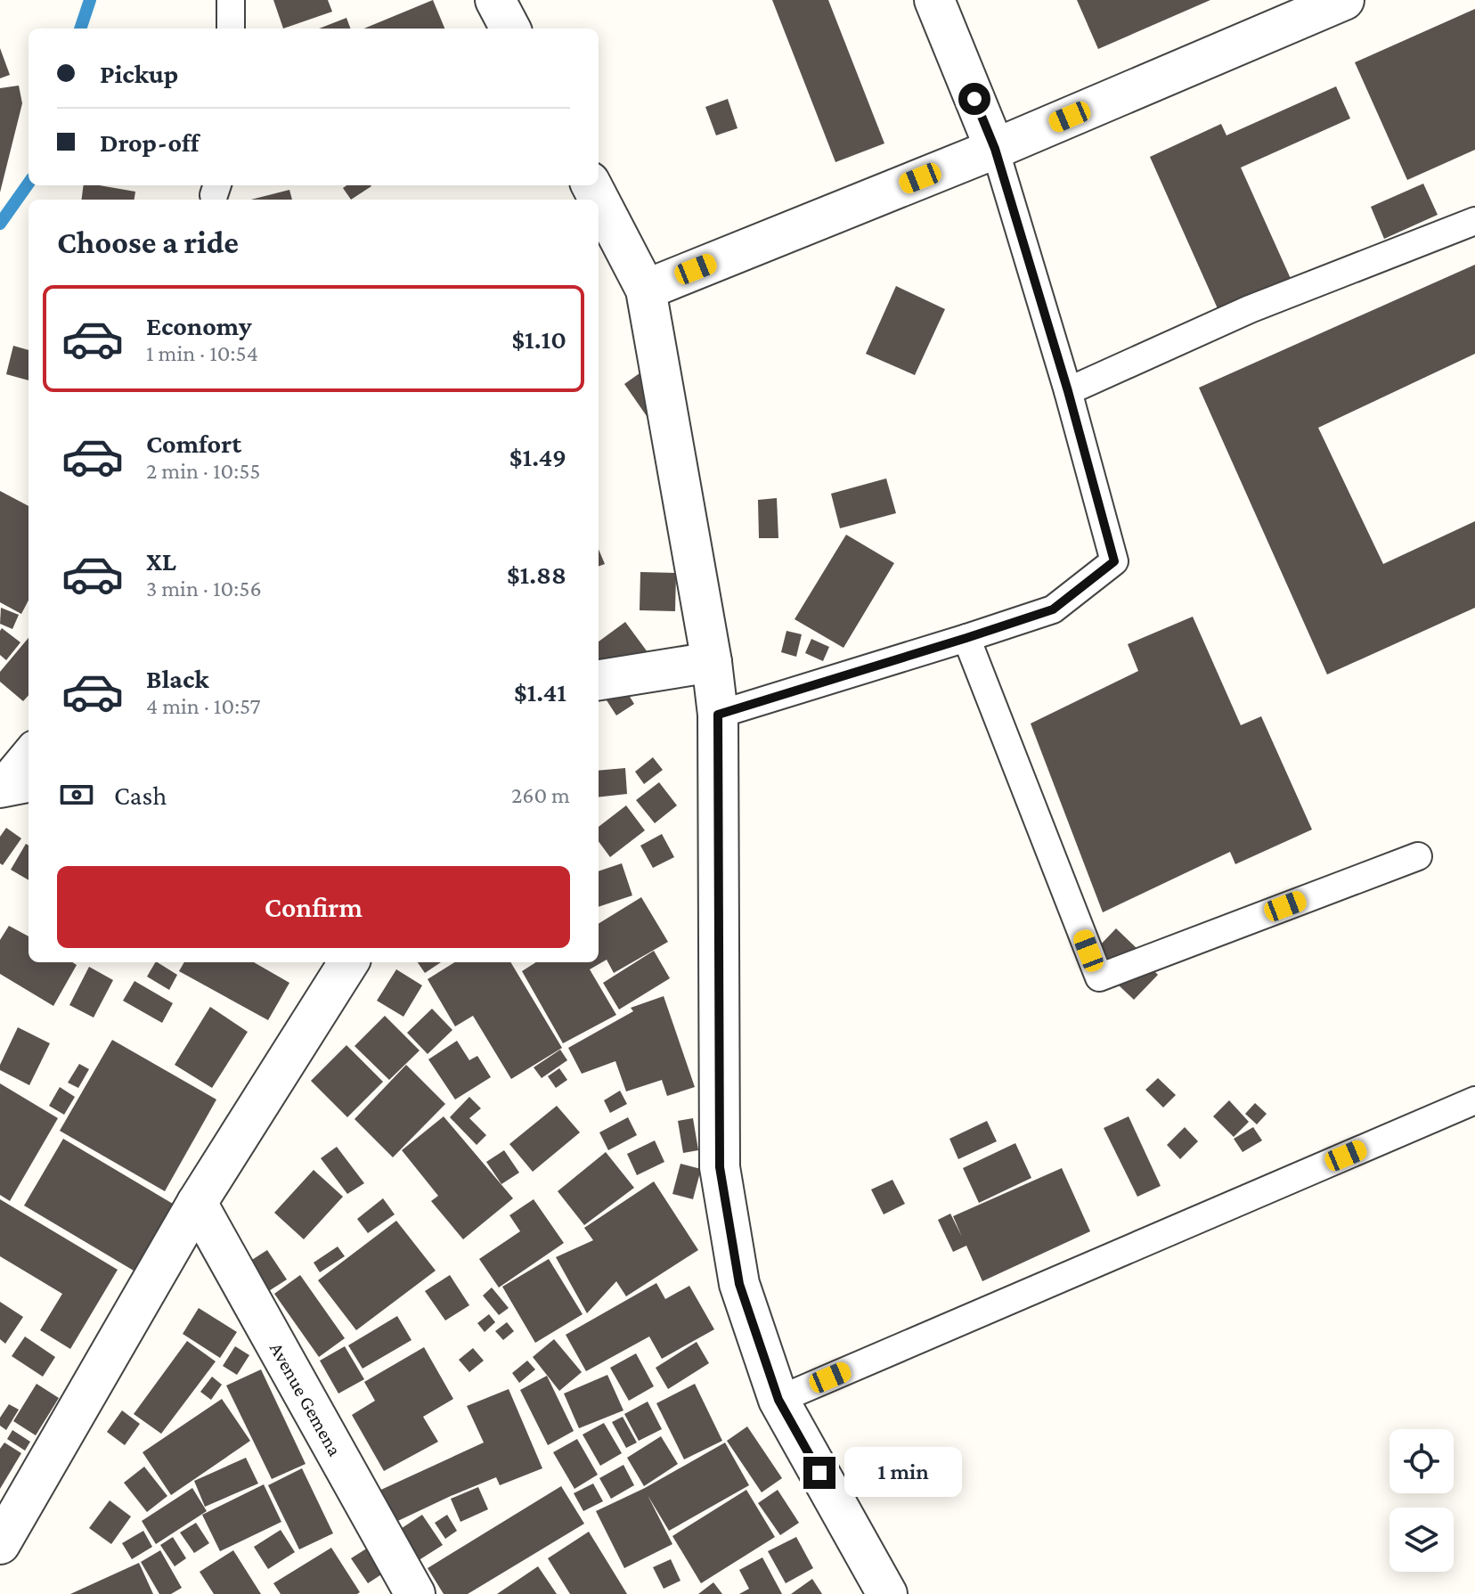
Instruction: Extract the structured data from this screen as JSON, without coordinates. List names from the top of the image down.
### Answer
{
  "streets": {
    "street": ["Avenue Gemena"]
  },
  "page": {
    "banner": ["Pickup", "Drop-off"],
    "heading": "Choose a ride",
    "list": [
      {
        "name": "Economy",
        "note": "1 min · 10:54",
        "value": "$1.10"
      },
      {
        "name": "Comfort",
        "note": "2 min · 10:55",
        "value": "$1.49"
      },
      {
        "name": "XL",
        "note": "3 min · 10:56",
        "value": "$1.88"
      },
      {
        "name": "Black",
        "note": "4 min · 10:57",
        "value": "$1.41"
      }
    ],
    "pay": ["Cash", "260 m"],
    "buttons": "Confirm",
    "bubble": "1 min"
  }
}
